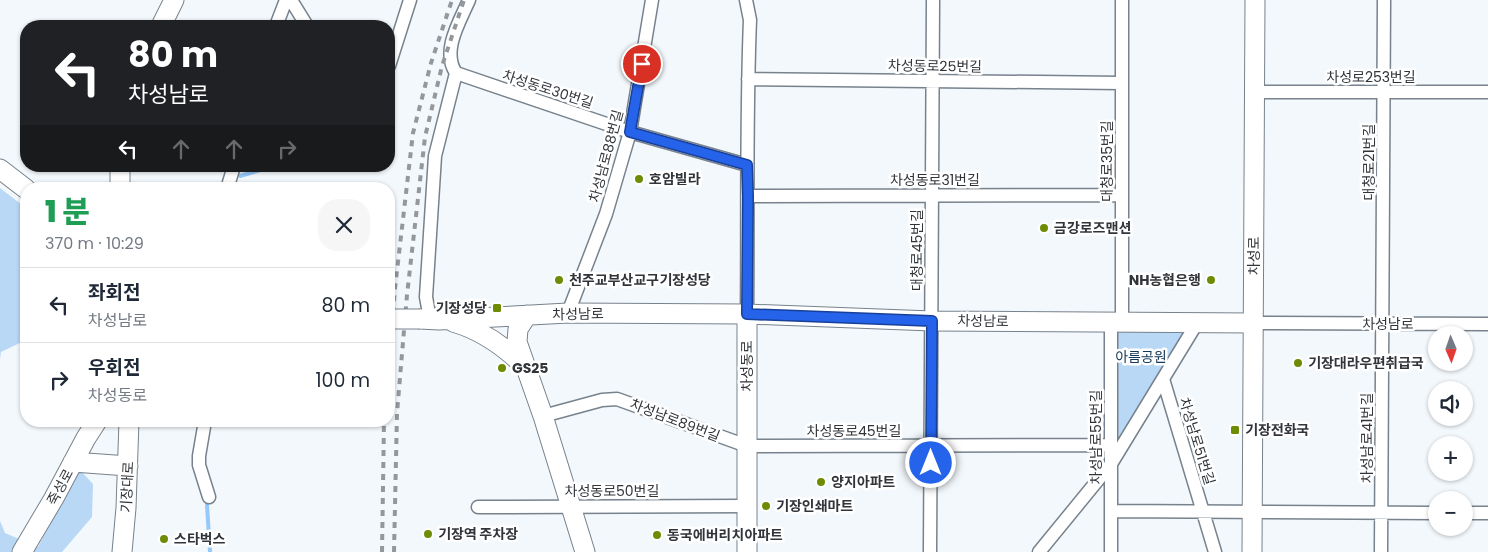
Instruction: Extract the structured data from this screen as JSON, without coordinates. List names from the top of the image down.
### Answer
{
  "streets": {
    "street": [
      "차성동로25번길",
      "차성로253번길",
      "차성동로30번길",
      "차성남로88번길",
      "대청로35번길",
      "대청로21번길",
      "차성동로31번길",
      "대청로45번길",
      "차성로",
      "차성남로",
      "차성동로",
      "차성남로89번길",
      "차성동로45번길",
      "차성남로55번길",
      "차성남로41번길",
      "차성남로51번길",
      "죽성로",
      "기장대로",
      "차성동로50번길"
    ]
  },
  "crossings": [
    ["차성동로25번길", "대청로35번길"],
    ["차성동로25번길", "대청로45번길"],
    ["차성동로25번길", "차성동로"],
    ["차성로253번길", "대청로21번길"],
    ["차성로253번길", "차성로"],
    ["차성동로30번길", "차성남로88번길"],
    ["차성동로30번길", "차성동로"],
    ["차성남로88번길", "차성남로"],
    ["대청로35번길", "차성동로31번길"],
    ["대청로35번길", "차성남로"],
    ["대청로35번길", "차성남로55번길"],
    ["대청로21번길", "차성남로"],
    ["대청로21번길", "차성남로41번길"],
    ["차성동로31번길", "대청로45번길"],
    ["차성동로31번길", "차성동로"],
    ["대청로45번길", "차성남로"],
    ["대청로45번길", "차성동로45번길"],
    ["차성로", "차성남로"],
    ["차성남로", "차성동로"],
    ["차성남로", "차성남로55번길"],
    ["차성남로", "차성남로41번길"],
    ["차성동로", "차성남로89번길"],
    ["차성동로", "차성동로45번길"],
    ["차성동로", "차성동로50번길"],
    ["차성남로89번길", "차성동로45번길"],
    ["차성동로45번길", "차성남로55번길"]
  ],
  "parks": ["아름공원"],
  "places": {
    "other": [
      "호암빌라",
      "금강로즈맨션",
      "천주교부산교구기장성당",
      "NH농협은행",
      "기장대라우편취급국",
      "GS25",
      "양지아파트",
      "기장인쇄마트",
      "기장역 주차장",
      "동국에버리치아파트",
      "스타벅스"
    ],
    "transit": ["기장성당", "기장전화국"]
  },
  "north": "bottom",
  "page": {
    "turn": ["80 m", "차성남로"],
    "heading": ["1 분", "370 m · 10:29"],
    "list": [
      {
        "name": "좌회전",
        "note": "차성남로",
        "value": "80 m"
      },
      {
        "name": "우회전",
        "note": "차성동로",
        "value": "100 m"
      }
    ],
    "map_buttons": ["+", "−"]
  }
}
